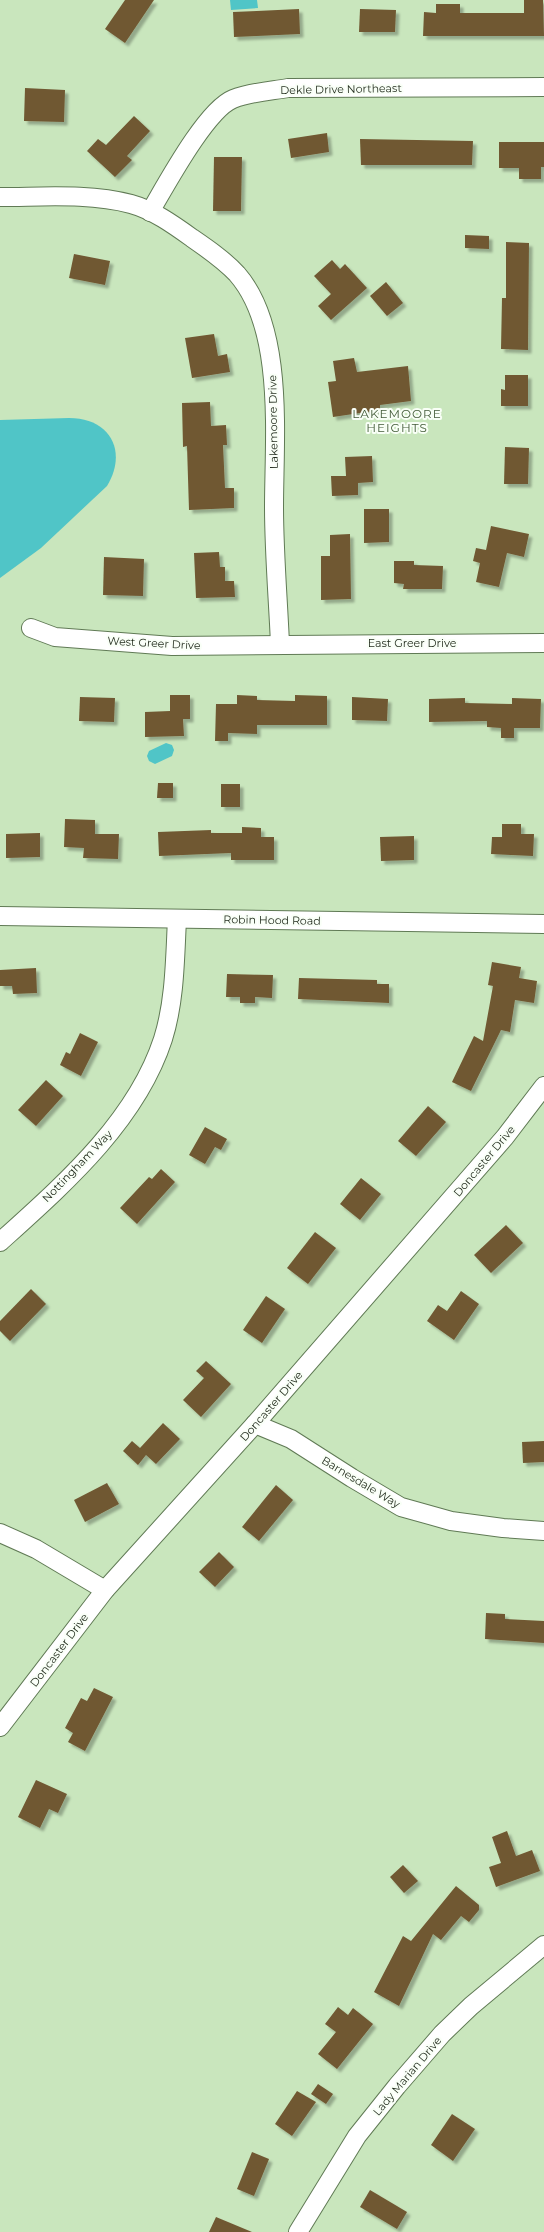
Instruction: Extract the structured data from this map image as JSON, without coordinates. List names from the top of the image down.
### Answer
{
  "streets": {
    "street": [
      "Dekle Drive Northeast",
      "Lakemoore Drive",
      "West Greer Drive",
      "East Greer Drive",
      "Robin Hood Road",
      "Doncaster Drive",
      "Nottingham Way",
      "Barnesdale Way",
      "Lady Marian Drive"
    ]
  },
  "crossings": [
    ["Dekle Drive Northeast", "Lakemoore Drive"],
    ["Lakemoore Drive", "West Greer Drive"],
    ["Lakemoore Drive", "East Greer Drive"],
    ["West Greer Drive", "East Greer Drive"],
    ["Robin Hood Road", "Nottingham Way"],
    ["Doncaster Drive", "Barnesdale Way"]
  ],
  "districts": ["LAKEMOORE HEIGHTS"]
}
